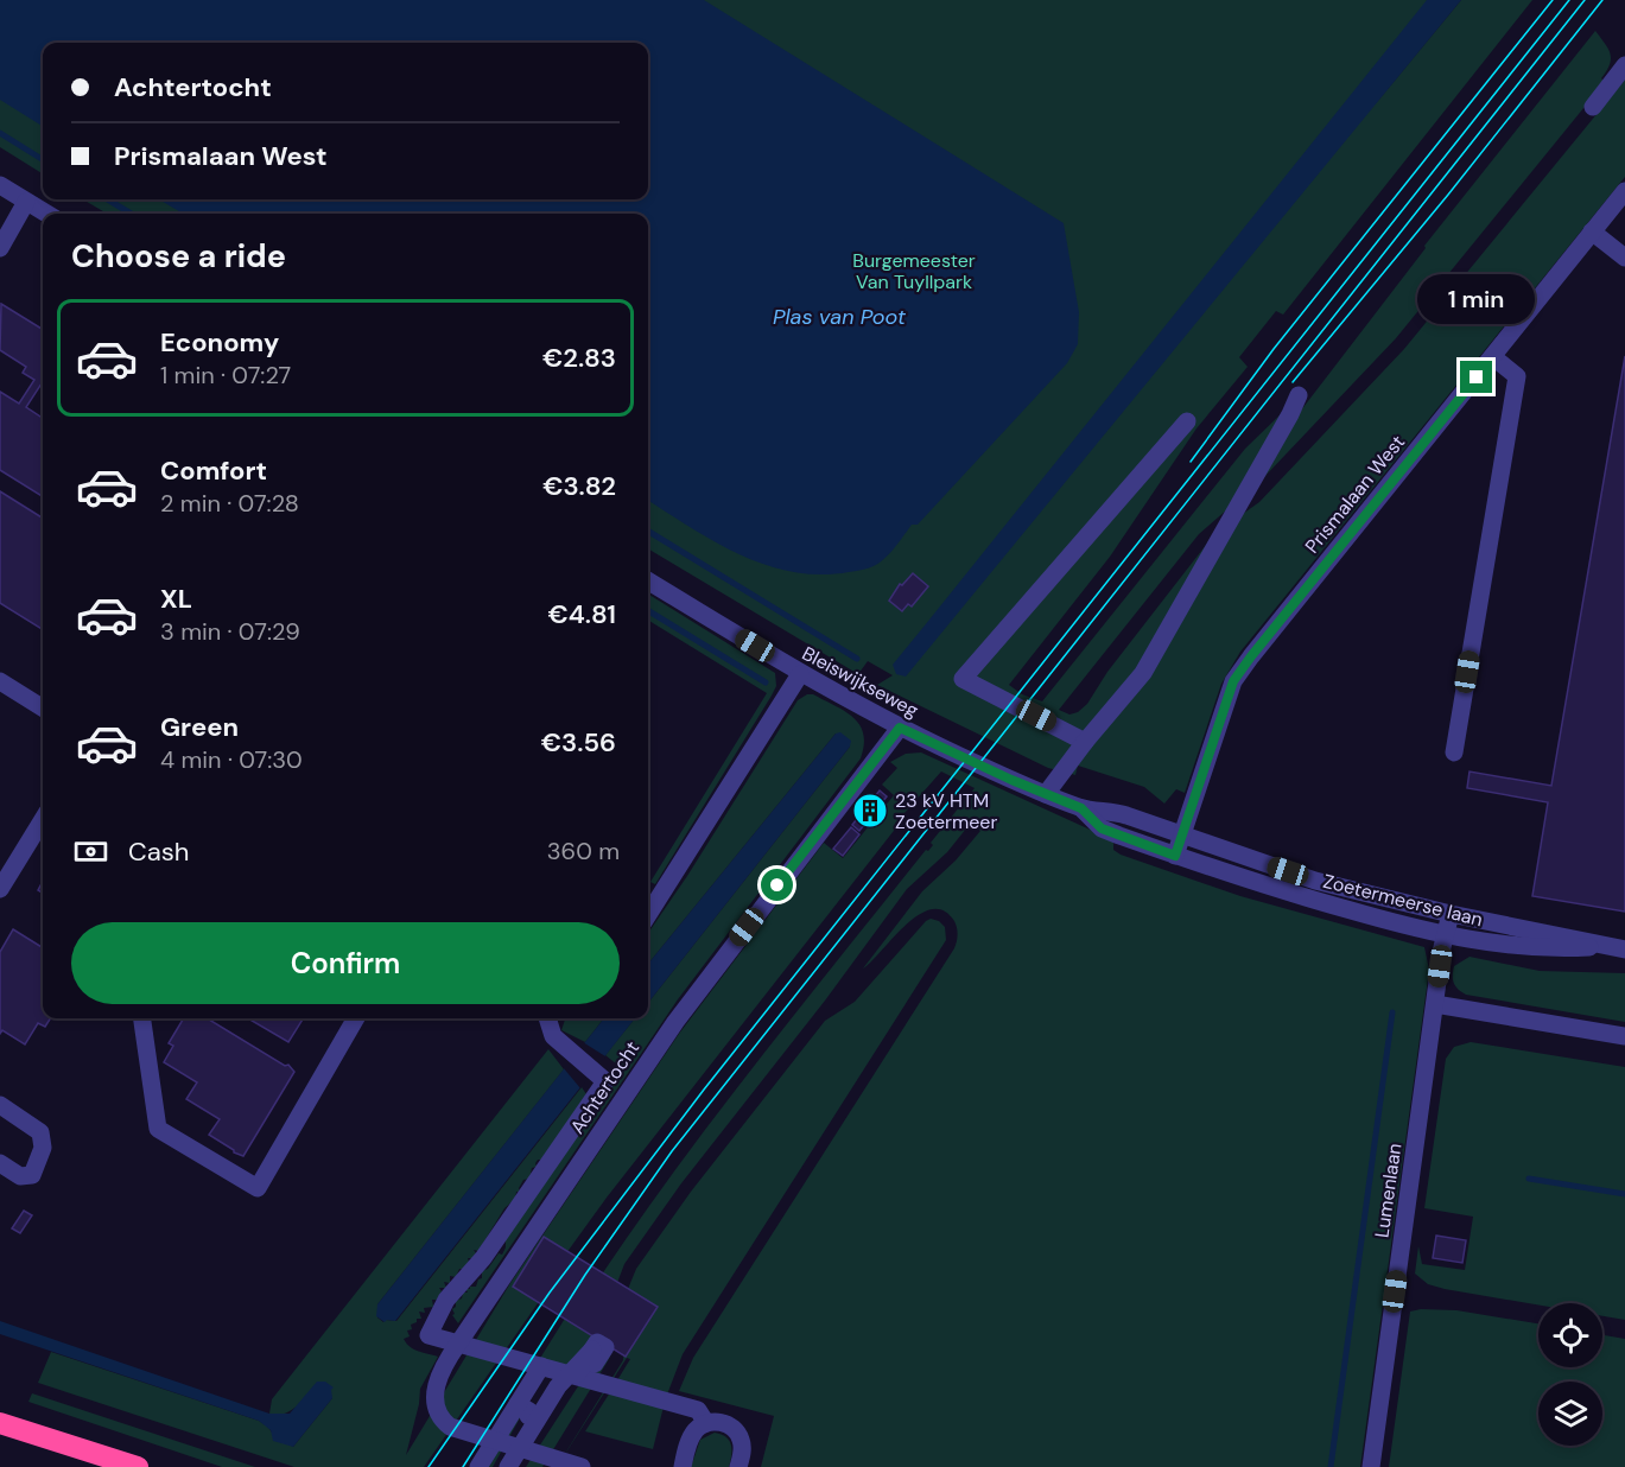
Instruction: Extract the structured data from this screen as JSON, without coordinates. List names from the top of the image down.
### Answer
{
  "streets": {
    "street": [
      "Prismalaan West",
      "Bleiswijkseweg",
      "Zoetermeerse laan",
      "Achtertocht",
      "Lumenlaan"
    ]
  },
  "crossings": [
    ["Prismalaan West", "Zoetermeerse laan"],
    ["Bleiswijkseweg", "Zoetermeerse laan"],
    ["Bleiswijkseweg", "Achtertocht"],
    ["Zoetermeerse laan", "Lumenlaan"]
  ],
  "water": ["Plas van Poot"],
  "parks": ["Burgemeester Van Tuyllpark"],
  "places": {
    "building": ["23 kV HTM Zoetermeer"]
  },
  "page": {
    "banner": ["Achtertocht", "Prismalaan West"],
    "heading": "Choose a ride",
    "bubble": "1 min",
    "list": [
      {
        "name": "Economy",
        "note": "1 min · 07:27",
        "value": "€2.83"
      },
      {
        "name": "Comfort",
        "note": "2 min · 07:28",
        "value": "€3.82"
      },
      {
        "name": "XL",
        "note": "3 min · 07:29",
        "value": "€4.81"
      },
      {
        "name": "Green",
        "note": "4 min · 07:30",
        "value": "€3.56"
      }
    ],
    "pay": ["Cash", "360 m"],
    "buttons": "Confirm"
  }
}
